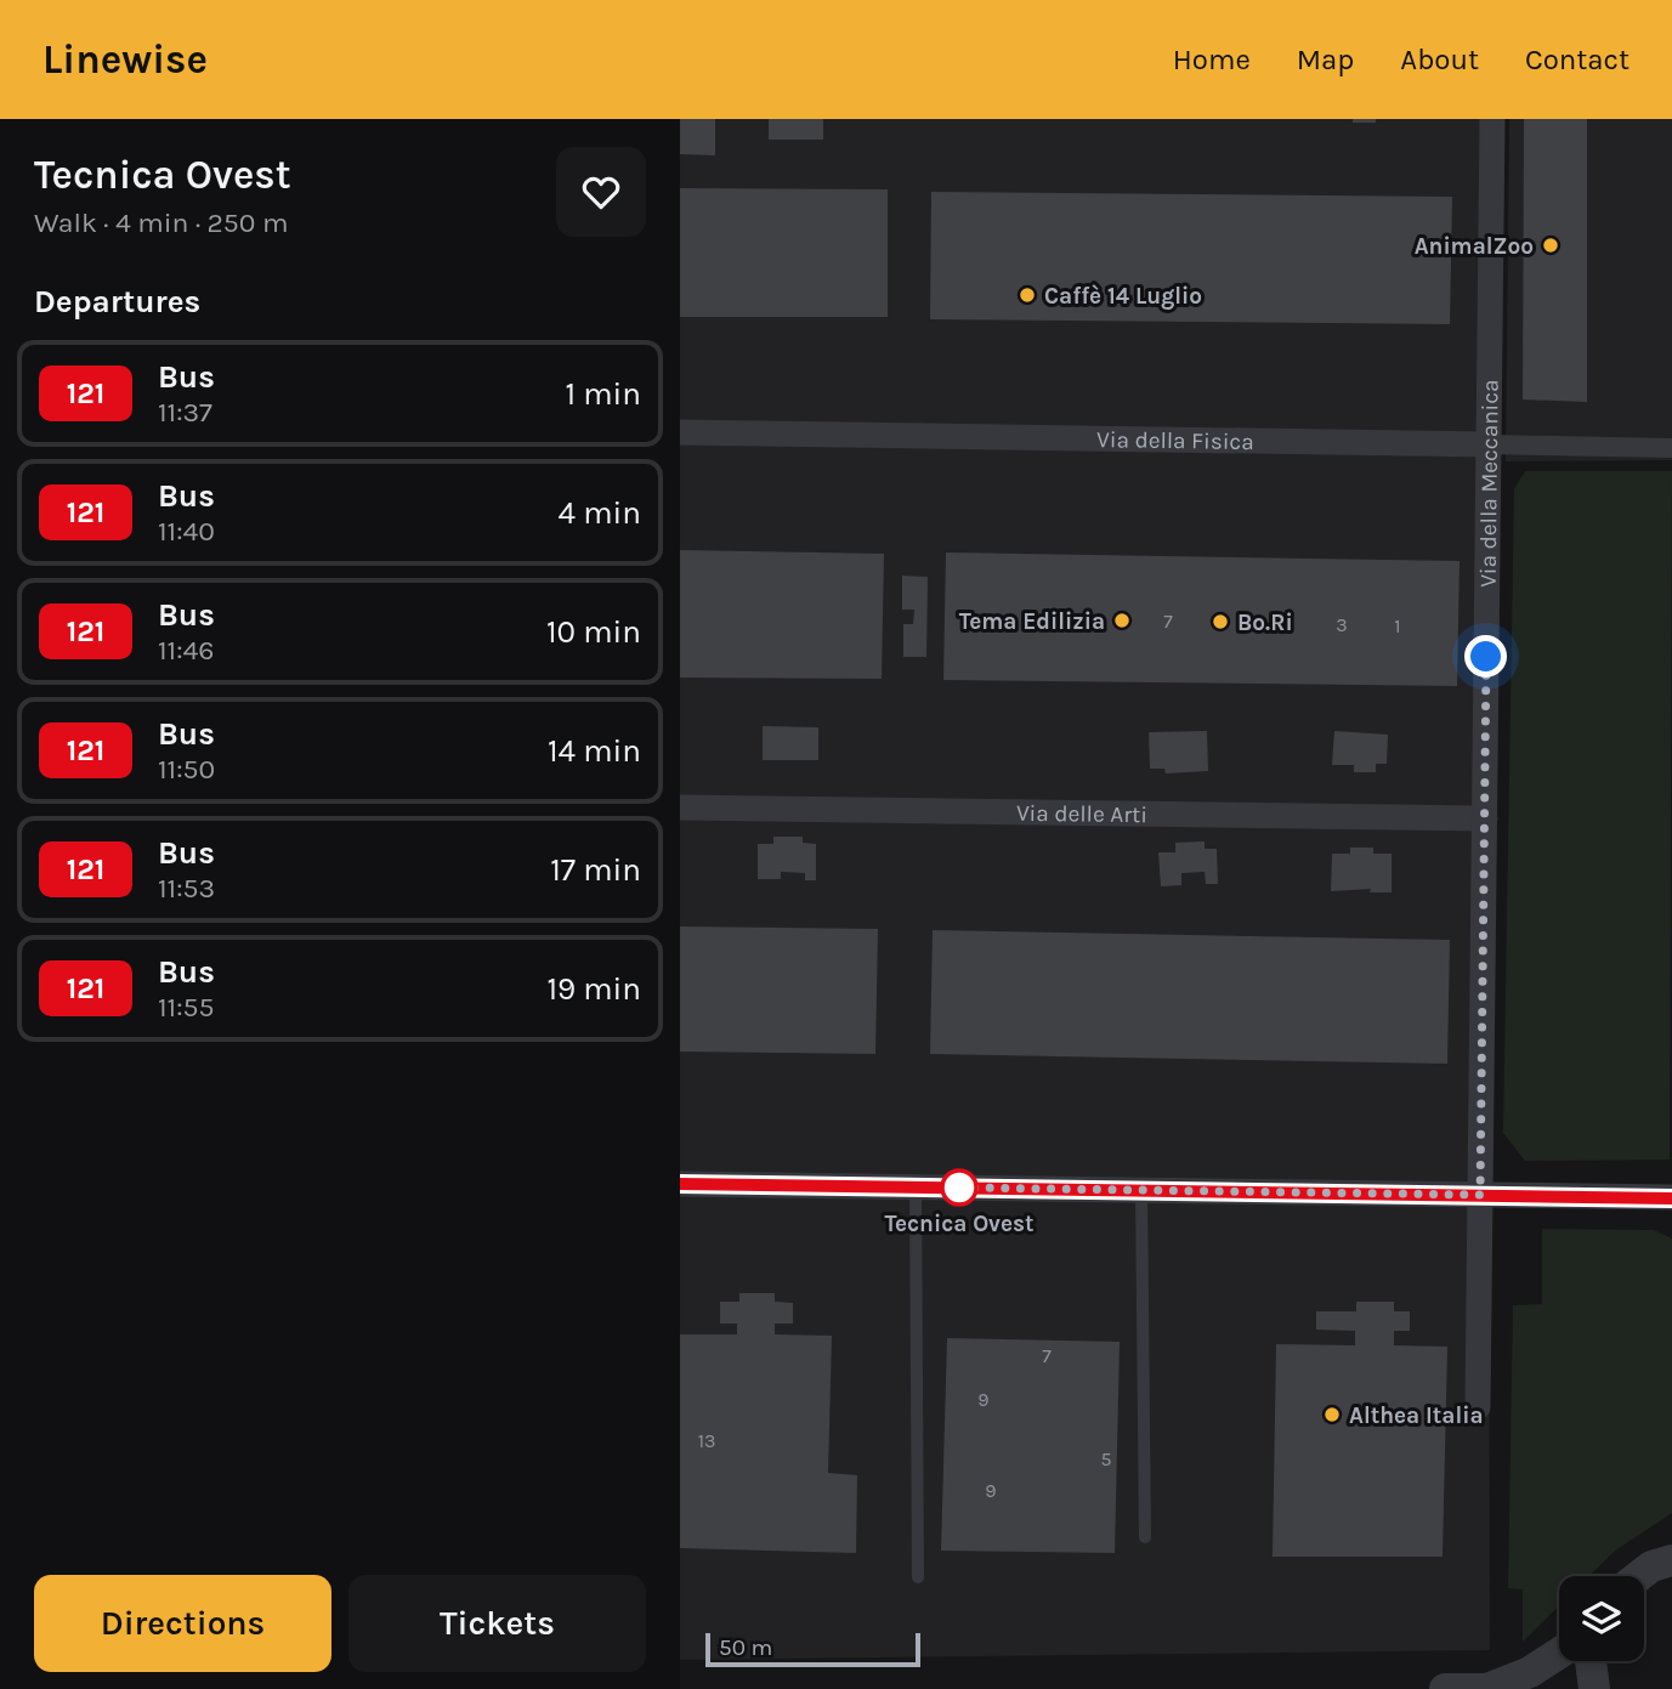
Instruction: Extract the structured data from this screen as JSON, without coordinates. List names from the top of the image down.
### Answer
{
  "streets": {
    "street": ["Via della Fisica", "Via della Meccanica", "Via delle Arti"]
  },
  "crossings": [
    ["Via della Fisica", "Via della Meccanica"],
    ["Via della Meccanica", "Via delle Arti"]
  ],
  "places": [
    "AnimalZoo",
    "Caffè 14 Luglio",
    "Tema Edilizia",
    "Bo.Ri",
    "Tecnica Ovest",
    "Althea Italia"
  ],
  "lines": ["bus line 121"],
  "house_numbers": [
    "7",
    "3",
    "1",
    "7",
    "9",
    "13",
    "5",
    "9"
  ],
  "scale_bar": "50 m",
  "page": {
    "header": "Linewise",
    "nav": [
      "Home",
      "Map",
      "About",
      "Contact"
    ],
    "heading": [
      ["Tecnica Ovest", "Walk · 4 min · 250 m"],
      "Departures"
    ],
    "list": [
      {
        "mark": "121",
        "name": "Bus",
        "note": "11:37",
        "value": "1 min"
      },
      {
        "mark": "121",
        "name": "Bus",
        "note": "11:40",
        "value": "4 min"
      },
      {
        "mark": "121",
        "name": "Bus",
        "note": "11:46",
        "value": "10 min"
      },
      {
        "mark": "121",
        "name": "Bus",
        "note": "11:50",
        "value": "14 min"
      },
      {
        "mark": "121",
        "name": "Bus",
        "note": "11:53",
        "value": "17 min"
      },
      {
        "mark": "121",
        "name": "Bus",
        "note": "11:55",
        "value": "19 min"
      }
    ],
    "buttons": ["Directions", "Tickets"],
    "scale": "50 m"
  }
}
